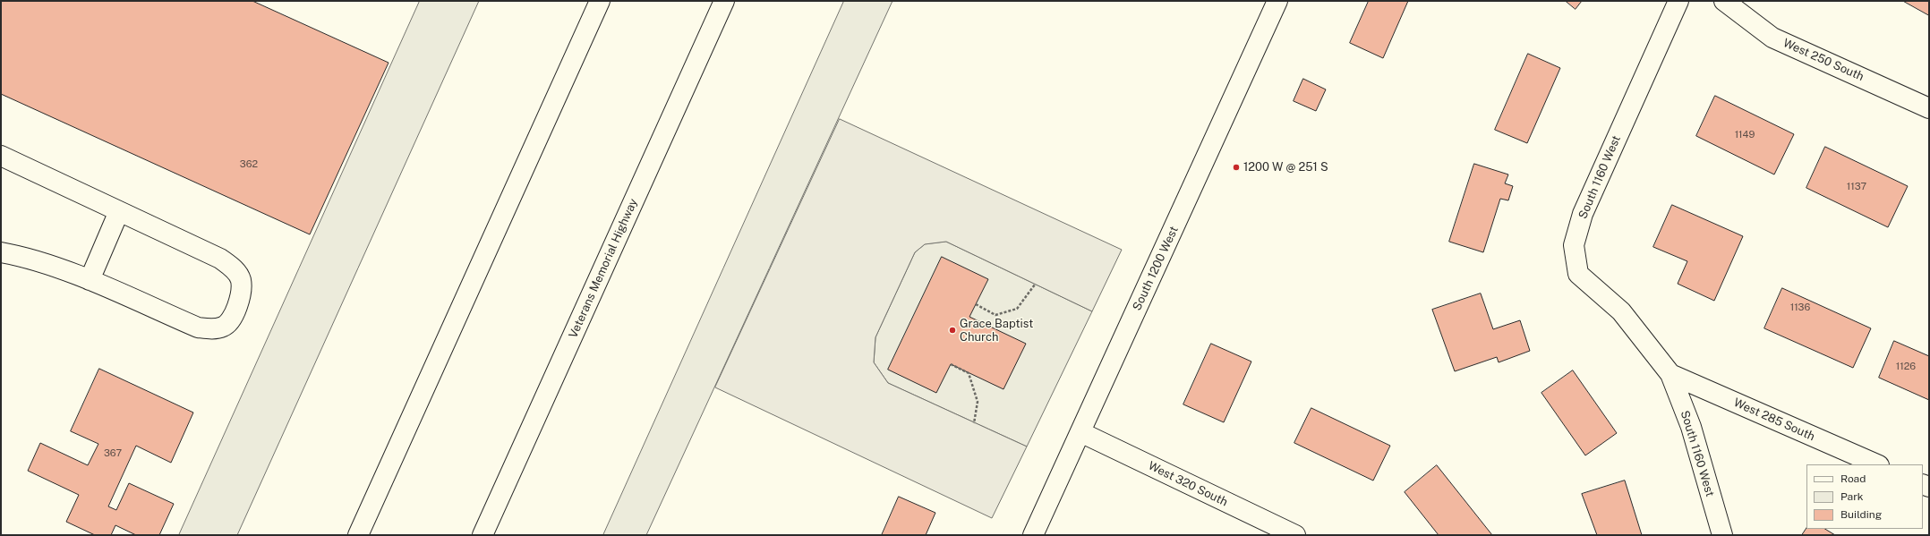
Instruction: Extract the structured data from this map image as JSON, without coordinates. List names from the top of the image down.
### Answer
{
  "streets": {
    "main road": [
      "West 250 South",
      "South 1160 West",
      "Veterans Memorial Highway",
      "South 1200 West",
      "West 285 South",
      "West 320 South"
    ]
  },
  "crossings": [
    ["South 1160 West", "West 285 South"],
    ["South 1200 West", "West 320 South"]
  ],
  "places": ["1200 W @ 251 S", "Grace Baptist Church"],
  "house_numbers": [
    "1149",
    "362",
    "1137",
    "1136",
    "1126",
    "367"
  ],
  "legend": ["Road", "Park", "Building"]
}
